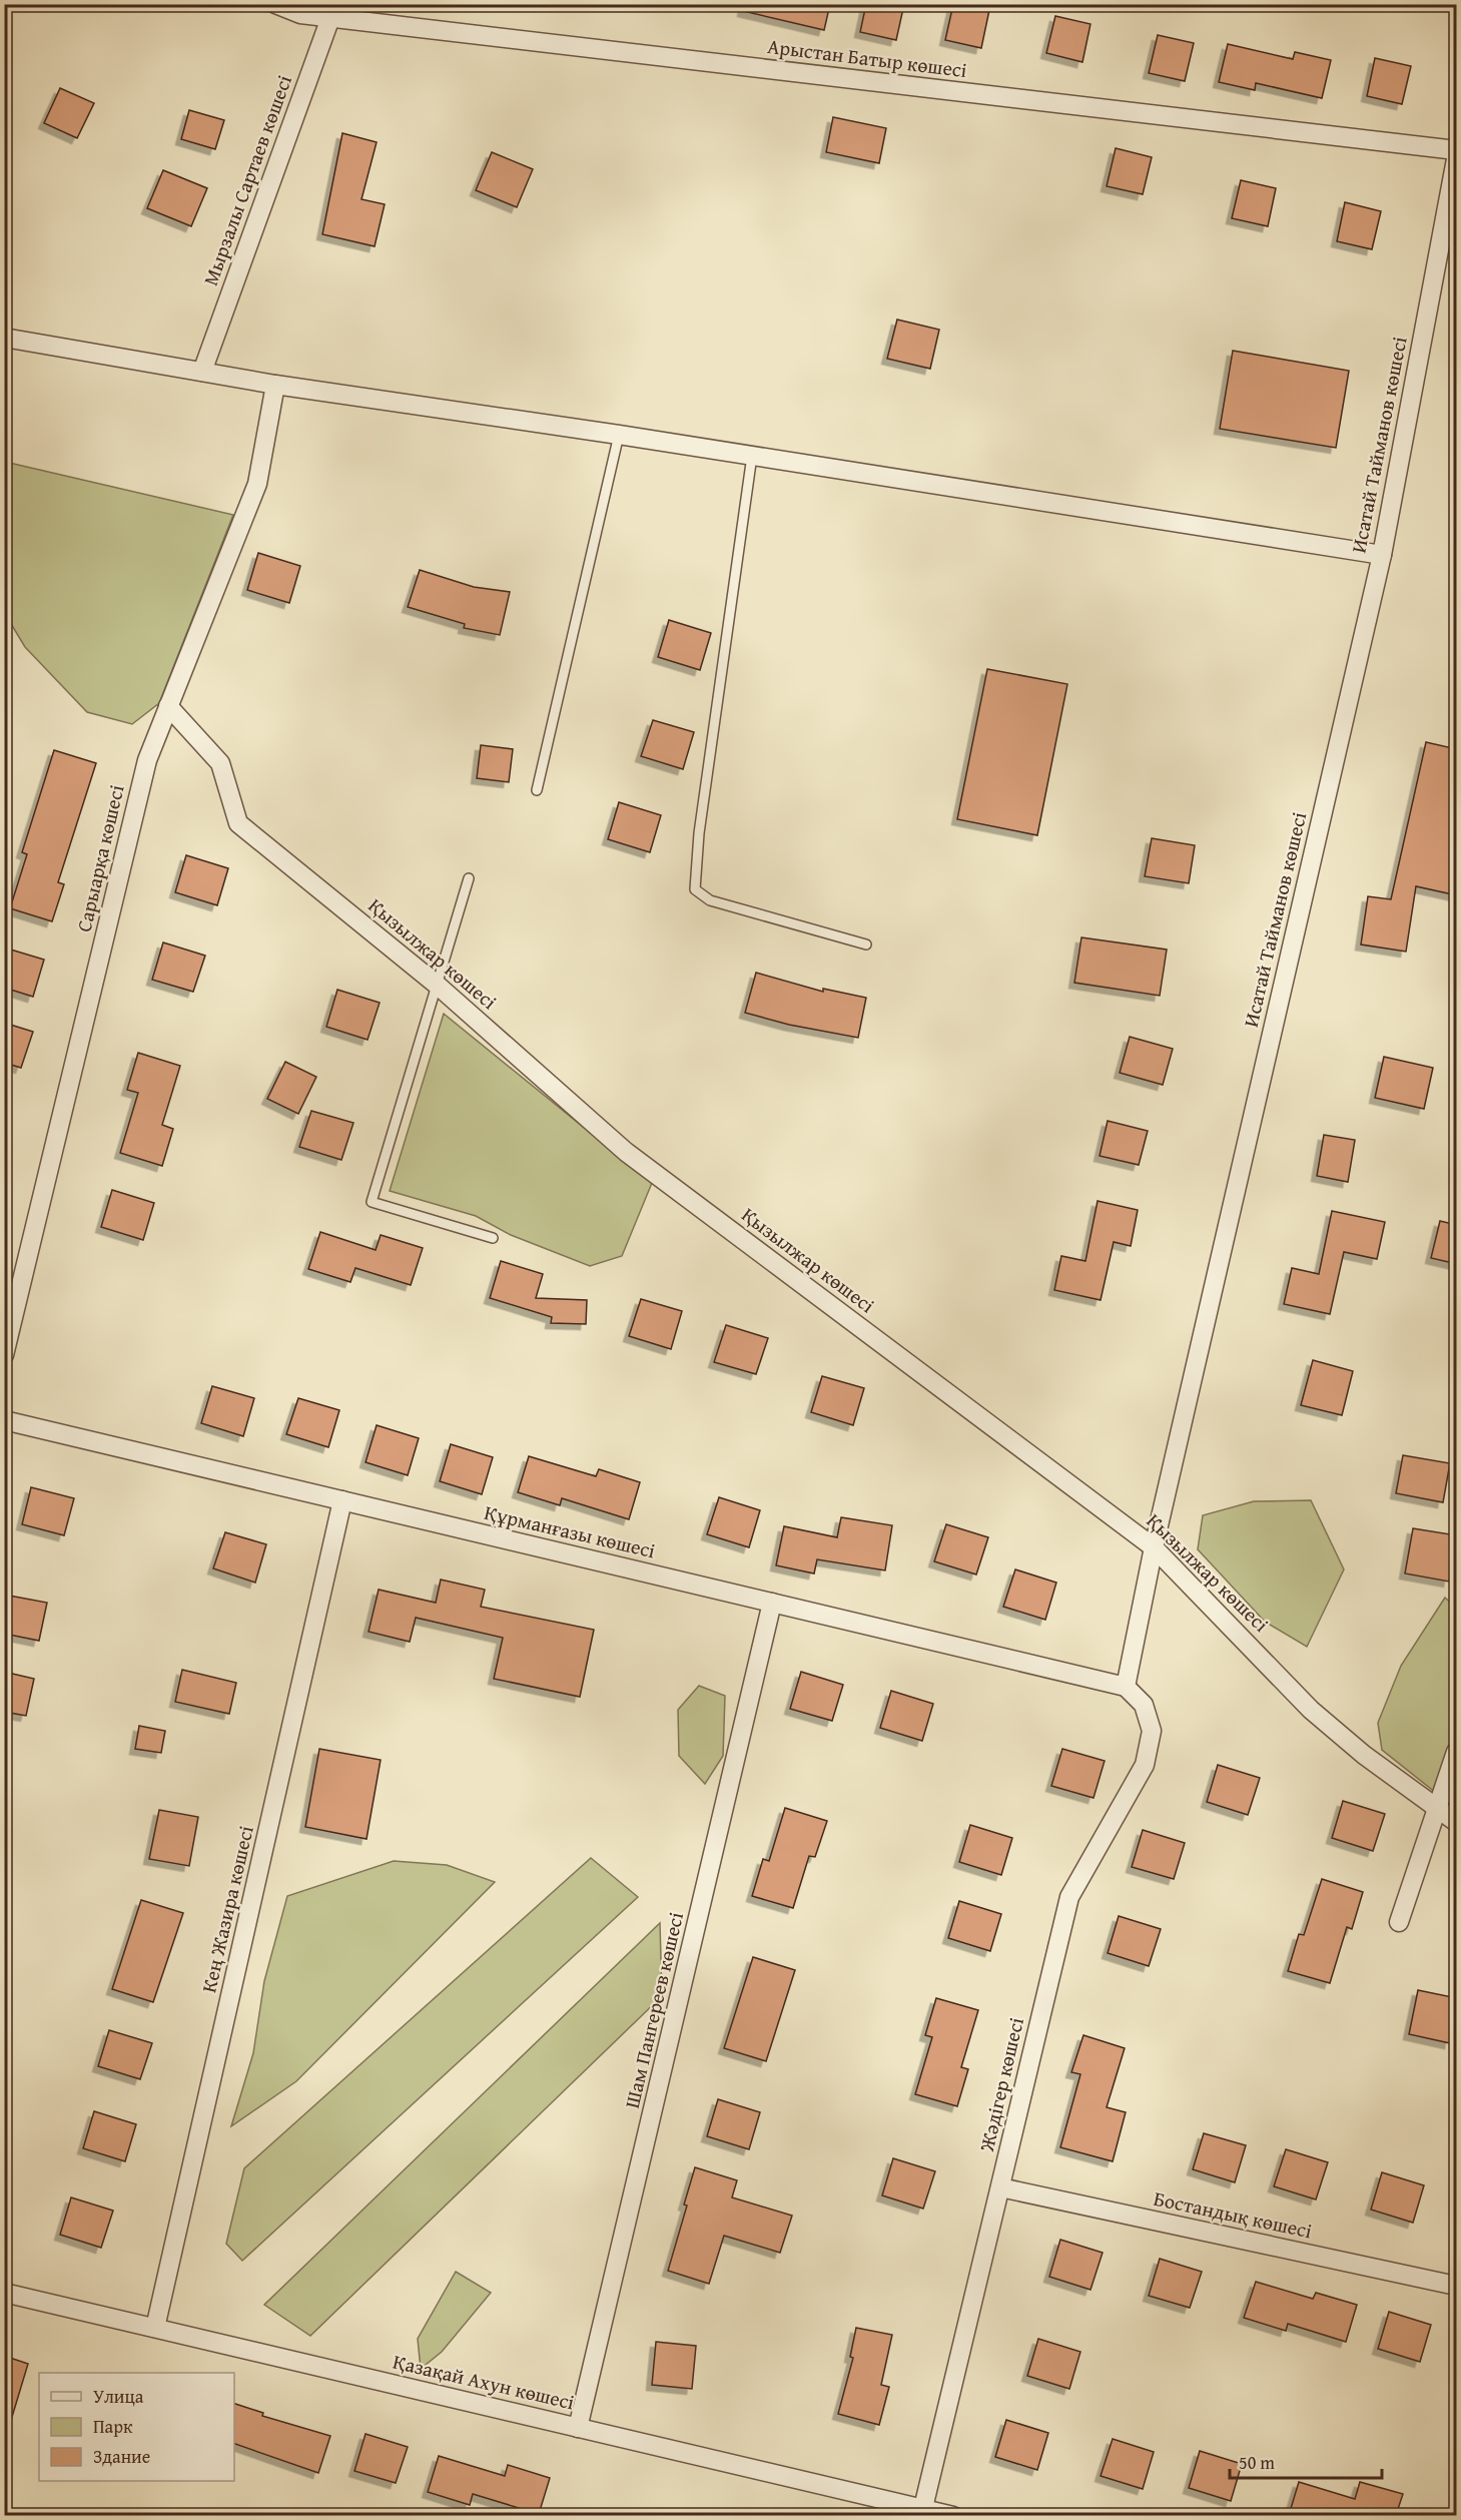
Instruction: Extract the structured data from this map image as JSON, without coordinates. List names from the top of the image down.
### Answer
{
  "streets": {
    "street": [
      "Арыстан Батыр көшесі",
      "Мырзалы Сартаев көшесі",
      "Исатай Тайманов көшесі",
      "Сарыарқа көшесі",
      "Қызылжар көшесі",
      "Құрманғазы көшесі",
      "Кең Жазира көшесі",
      "Шам Пангереев көшесі",
      "Жәдігер көшесі",
      "Бостандық көшесі",
      "Қазақай Ахун көшесі"
    ]
  },
  "crossings": [
    ["Арыстан Батыр көшесі", "Мырзалы Сартаев көшесі"],
    ["Исатай Тайманов көшесі", "Қызылжар көшесі"],
    ["Исатай Тайманов көшесі", "Құрманғазы көшесі"],
    ["Исатай Тайманов көшесі", "Жәдігер көшесі"],
    ["Сарыарқа көшесі", "Қызылжар көшесі"],
    ["Құрманғазы көшесі", "Кең Жазира көшесі"],
    ["Құрманғазы көшесі", "Шам Пангереев көшесі"],
    ["Құрманғазы көшесі", "Жәдігер көшесі"],
    ["Кең Жазира көшесі", "Қазақай Ахун көшесі"],
    ["Шам Пангереев көшесі", "Қазақай Ахун көшесі"],
    ["Жәдігер көшесі", "Бостандық көшесі"],
    ["Жәдігер көшесі", "Қазақай Ахун көшесі"]
  ],
  "legend": ["Улица", "Парк", "Здание"],
  "scale_bar": "50 m"
}
